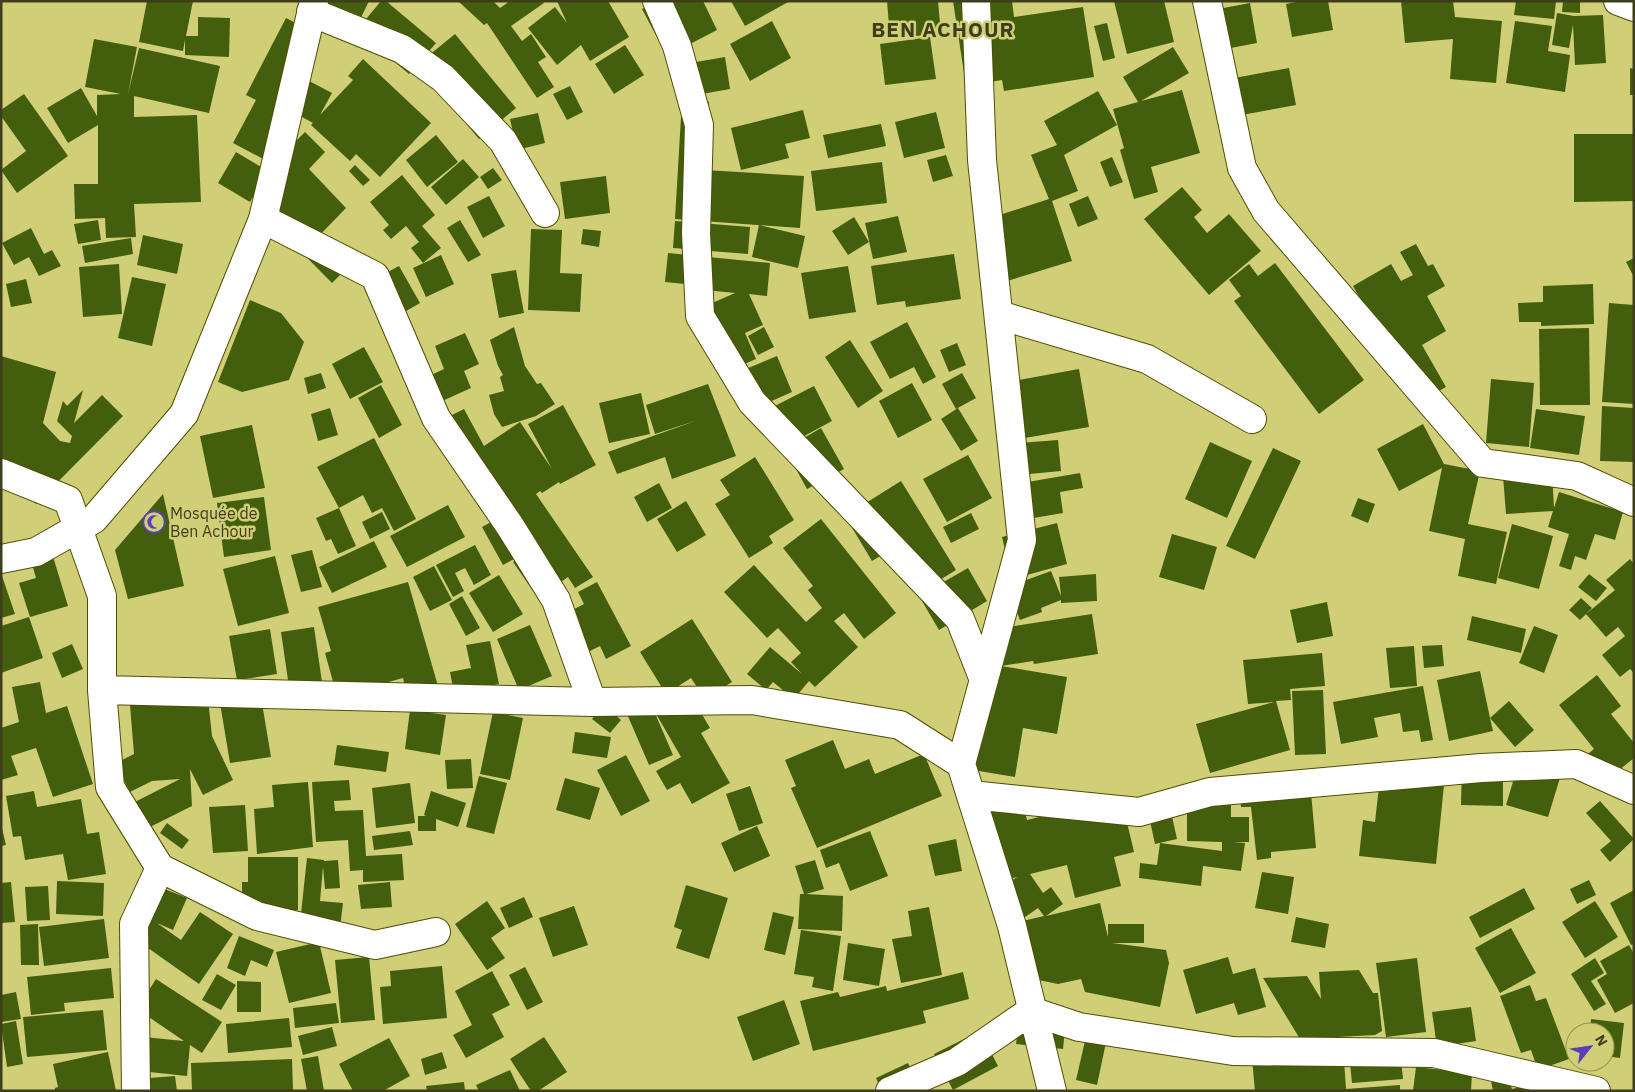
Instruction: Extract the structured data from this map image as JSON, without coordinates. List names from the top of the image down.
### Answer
{
  "districts": ["BEN ACHOUR"],
  "places": {
    "mosque": ["Mosquée de Ben Achour"]
  },
  "north": "top right"
}
